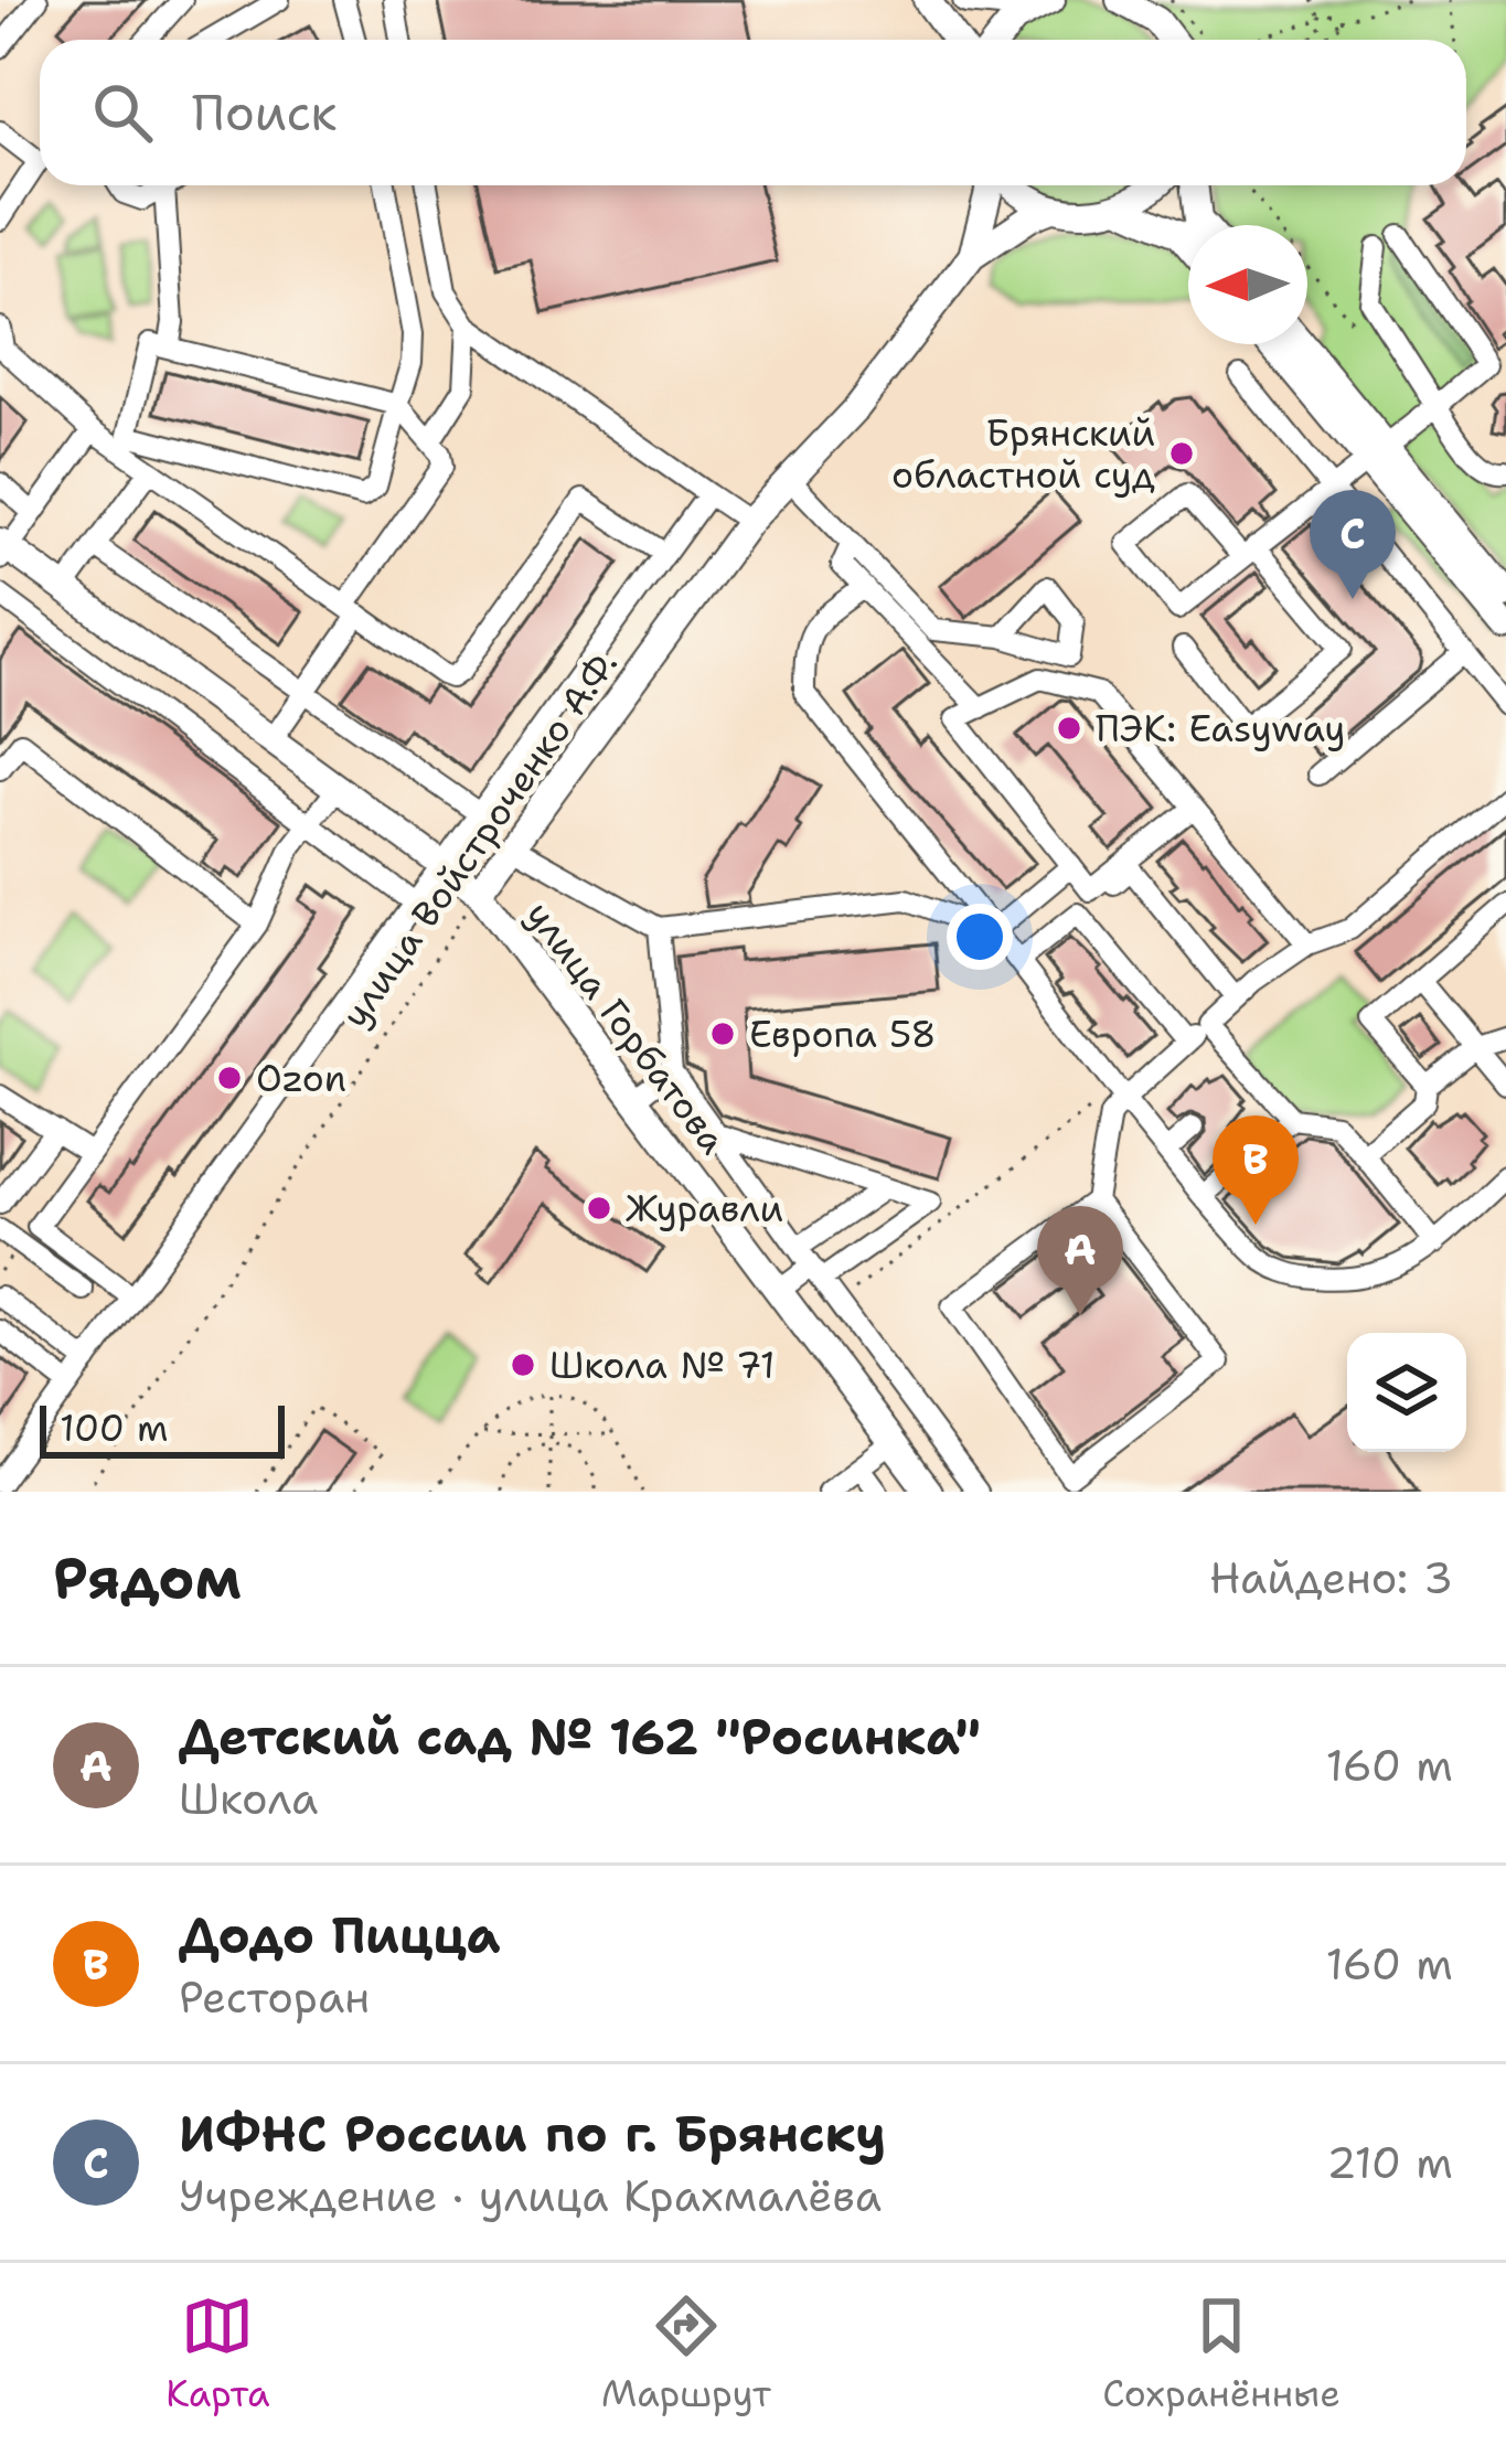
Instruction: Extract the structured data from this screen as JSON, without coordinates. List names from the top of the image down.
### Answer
{
  "streets": {
    "main road": ["улица Войстроченко А.Ф.", "улица Горбатова"]
  },
  "crossings": [
    ["улица Войстроченко А.Ф.", "улица Горбатова"]
  ],
  "places": [
    "Брянский областной суд",
    "ПЭК: Easyway",
    "Европа 58",
    "Ozon",
    "Журавли",
    "Школа № 71"
  ],
  "scale_bar": "100 m",
  "north": "left",
  "page": {
    "search": "Поиск",
    "pins": ["C", "B", "A"],
    "scale": "100 m",
    "heading": ["Рядом", "Найдено: 3"],
    "list": [
      {
        "mark": "A",
        "name": "Детский сад № 162 \"Росинка\"",
        "note": "Школа",
        "value": "160 m"
      },
      {
        "mark": "B",
        "name": "Додо Пицца",
        "note": "Ресторан",
        "value": "160 m"
      },
      {
        "mark": "C",
        "name": "ИФНС России по г. Брянску",
        "note": "Учреждение · улица Крахмалёва",
        "value": "210 m"
      }
    ],
    "nav": ["Карта", "Маршрут", "Сохранённые"]
  }
}
